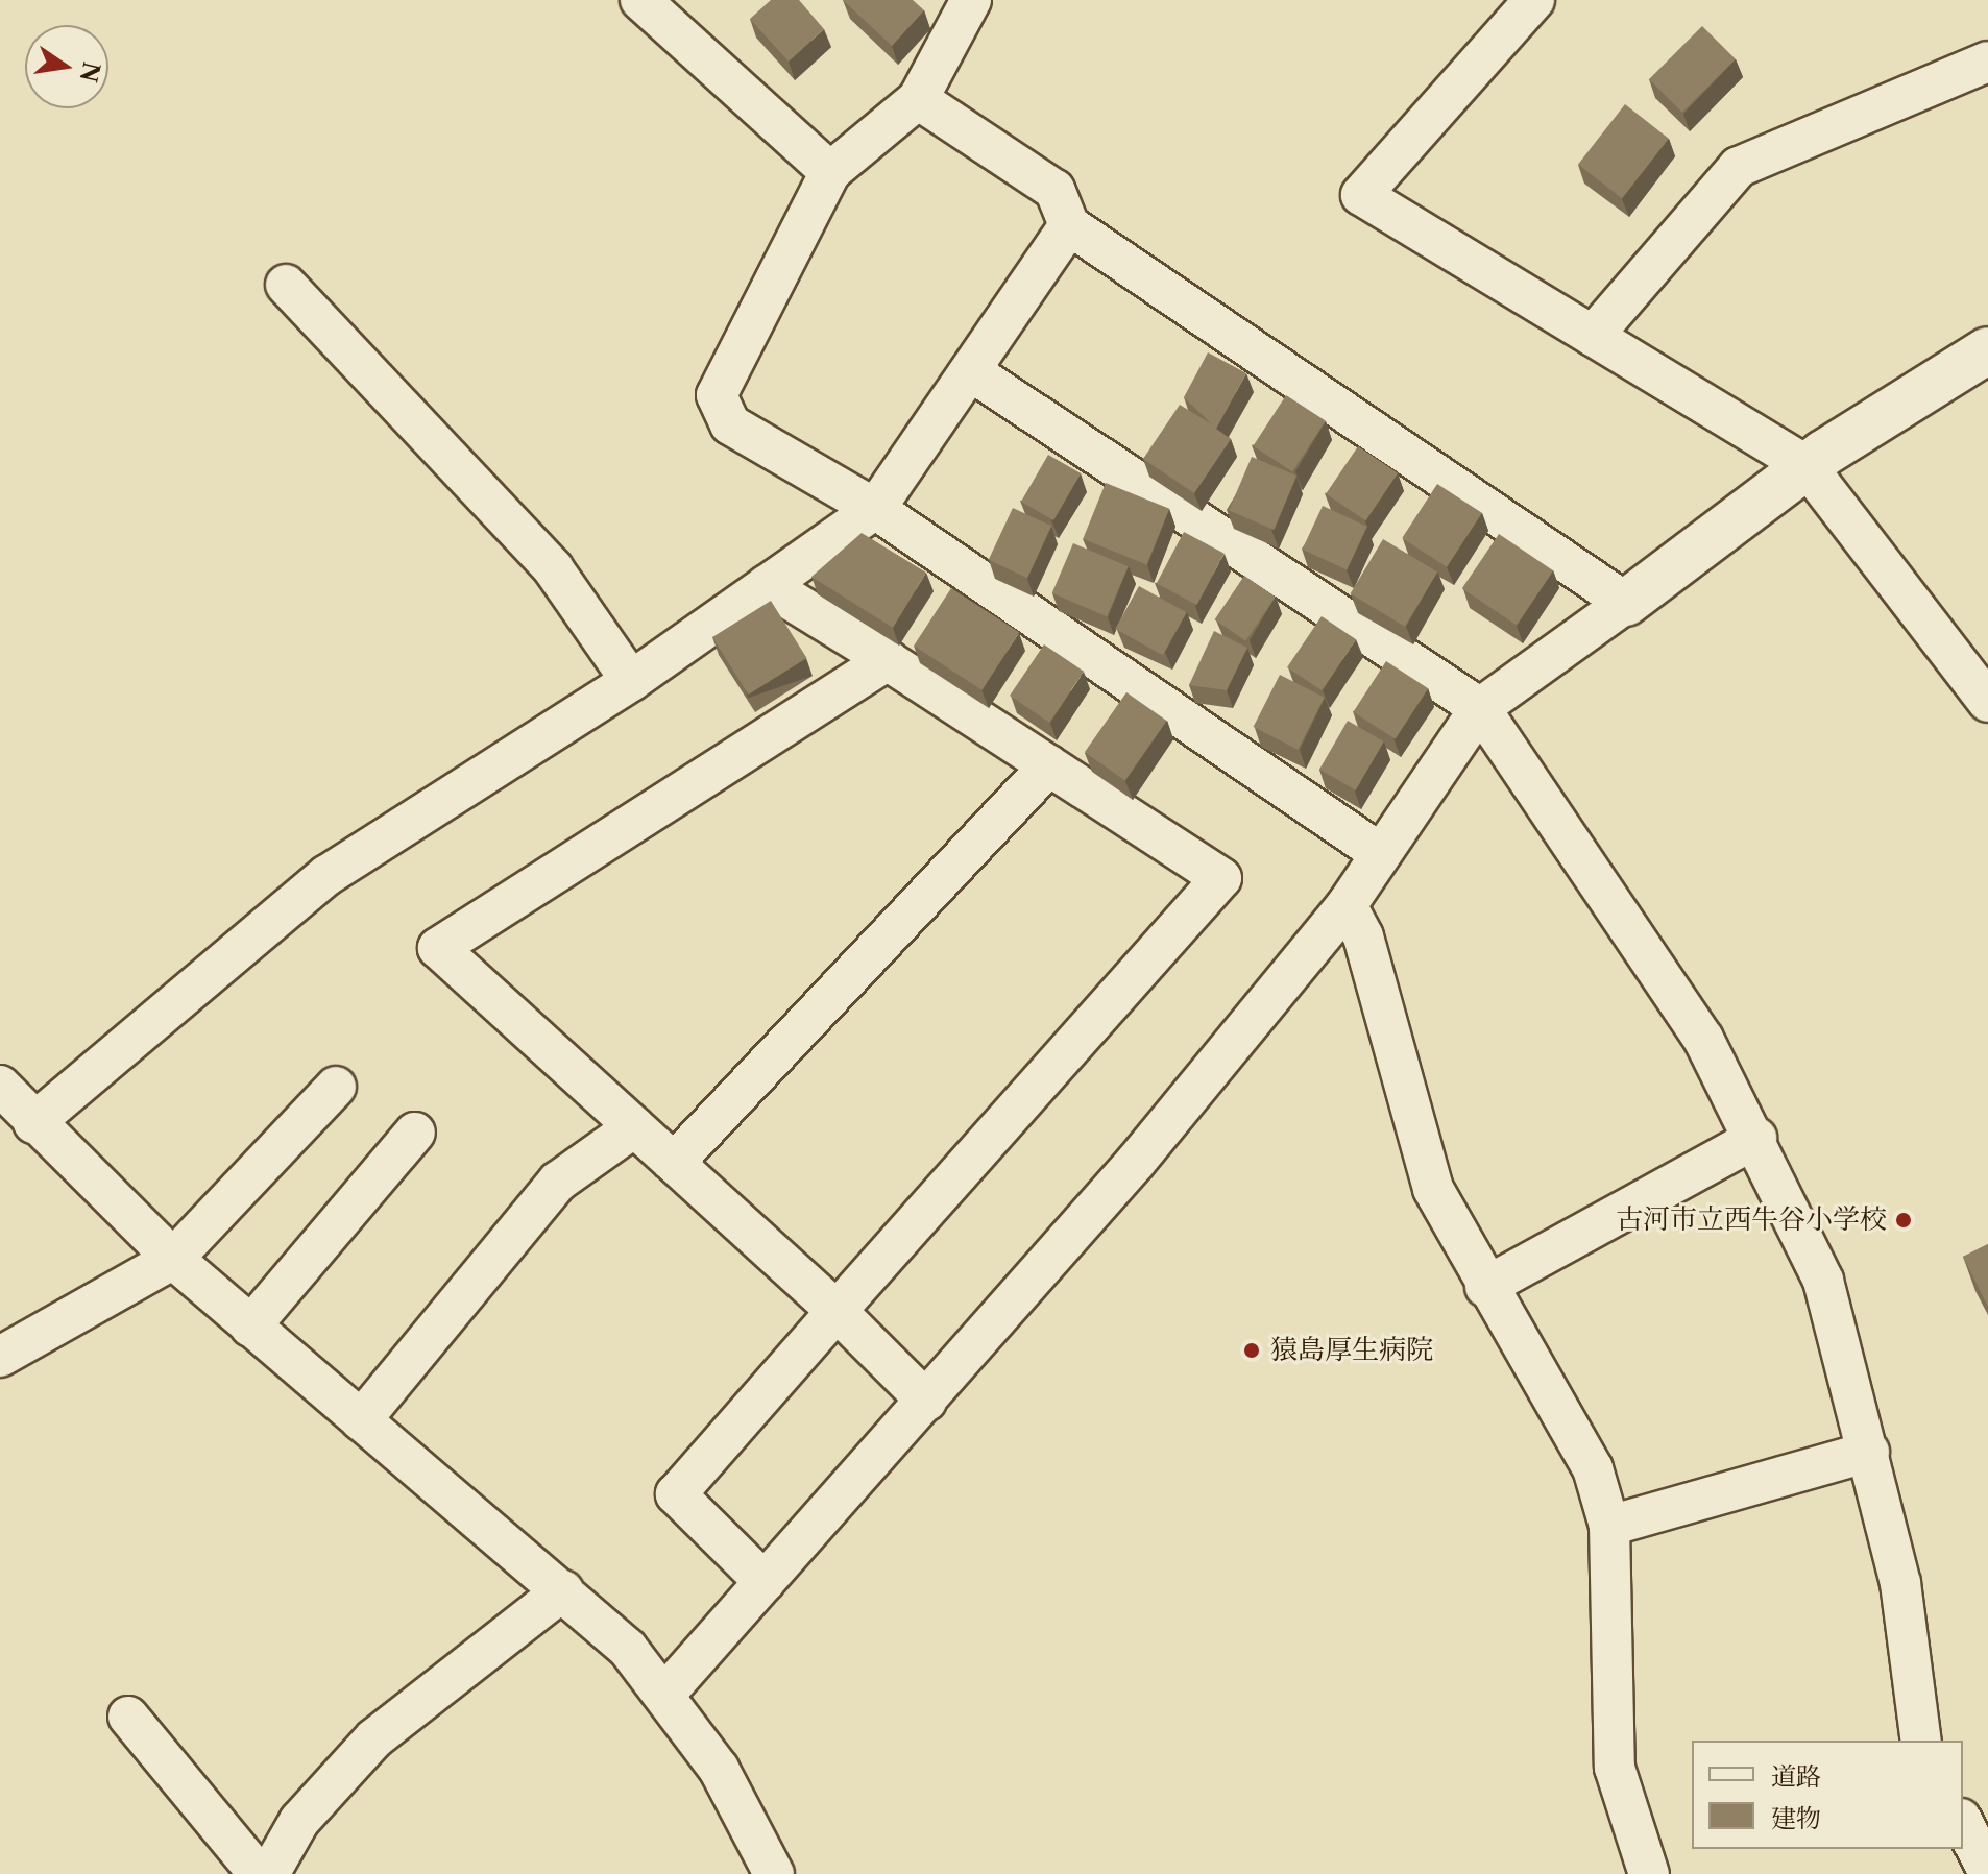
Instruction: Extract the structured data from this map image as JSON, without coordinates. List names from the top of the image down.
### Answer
{
  "places": ["古河市立西牛谷小学校", "猿島厚生病院"],
  "legend": ["道路", "建物"],
  "north": "right"
}
